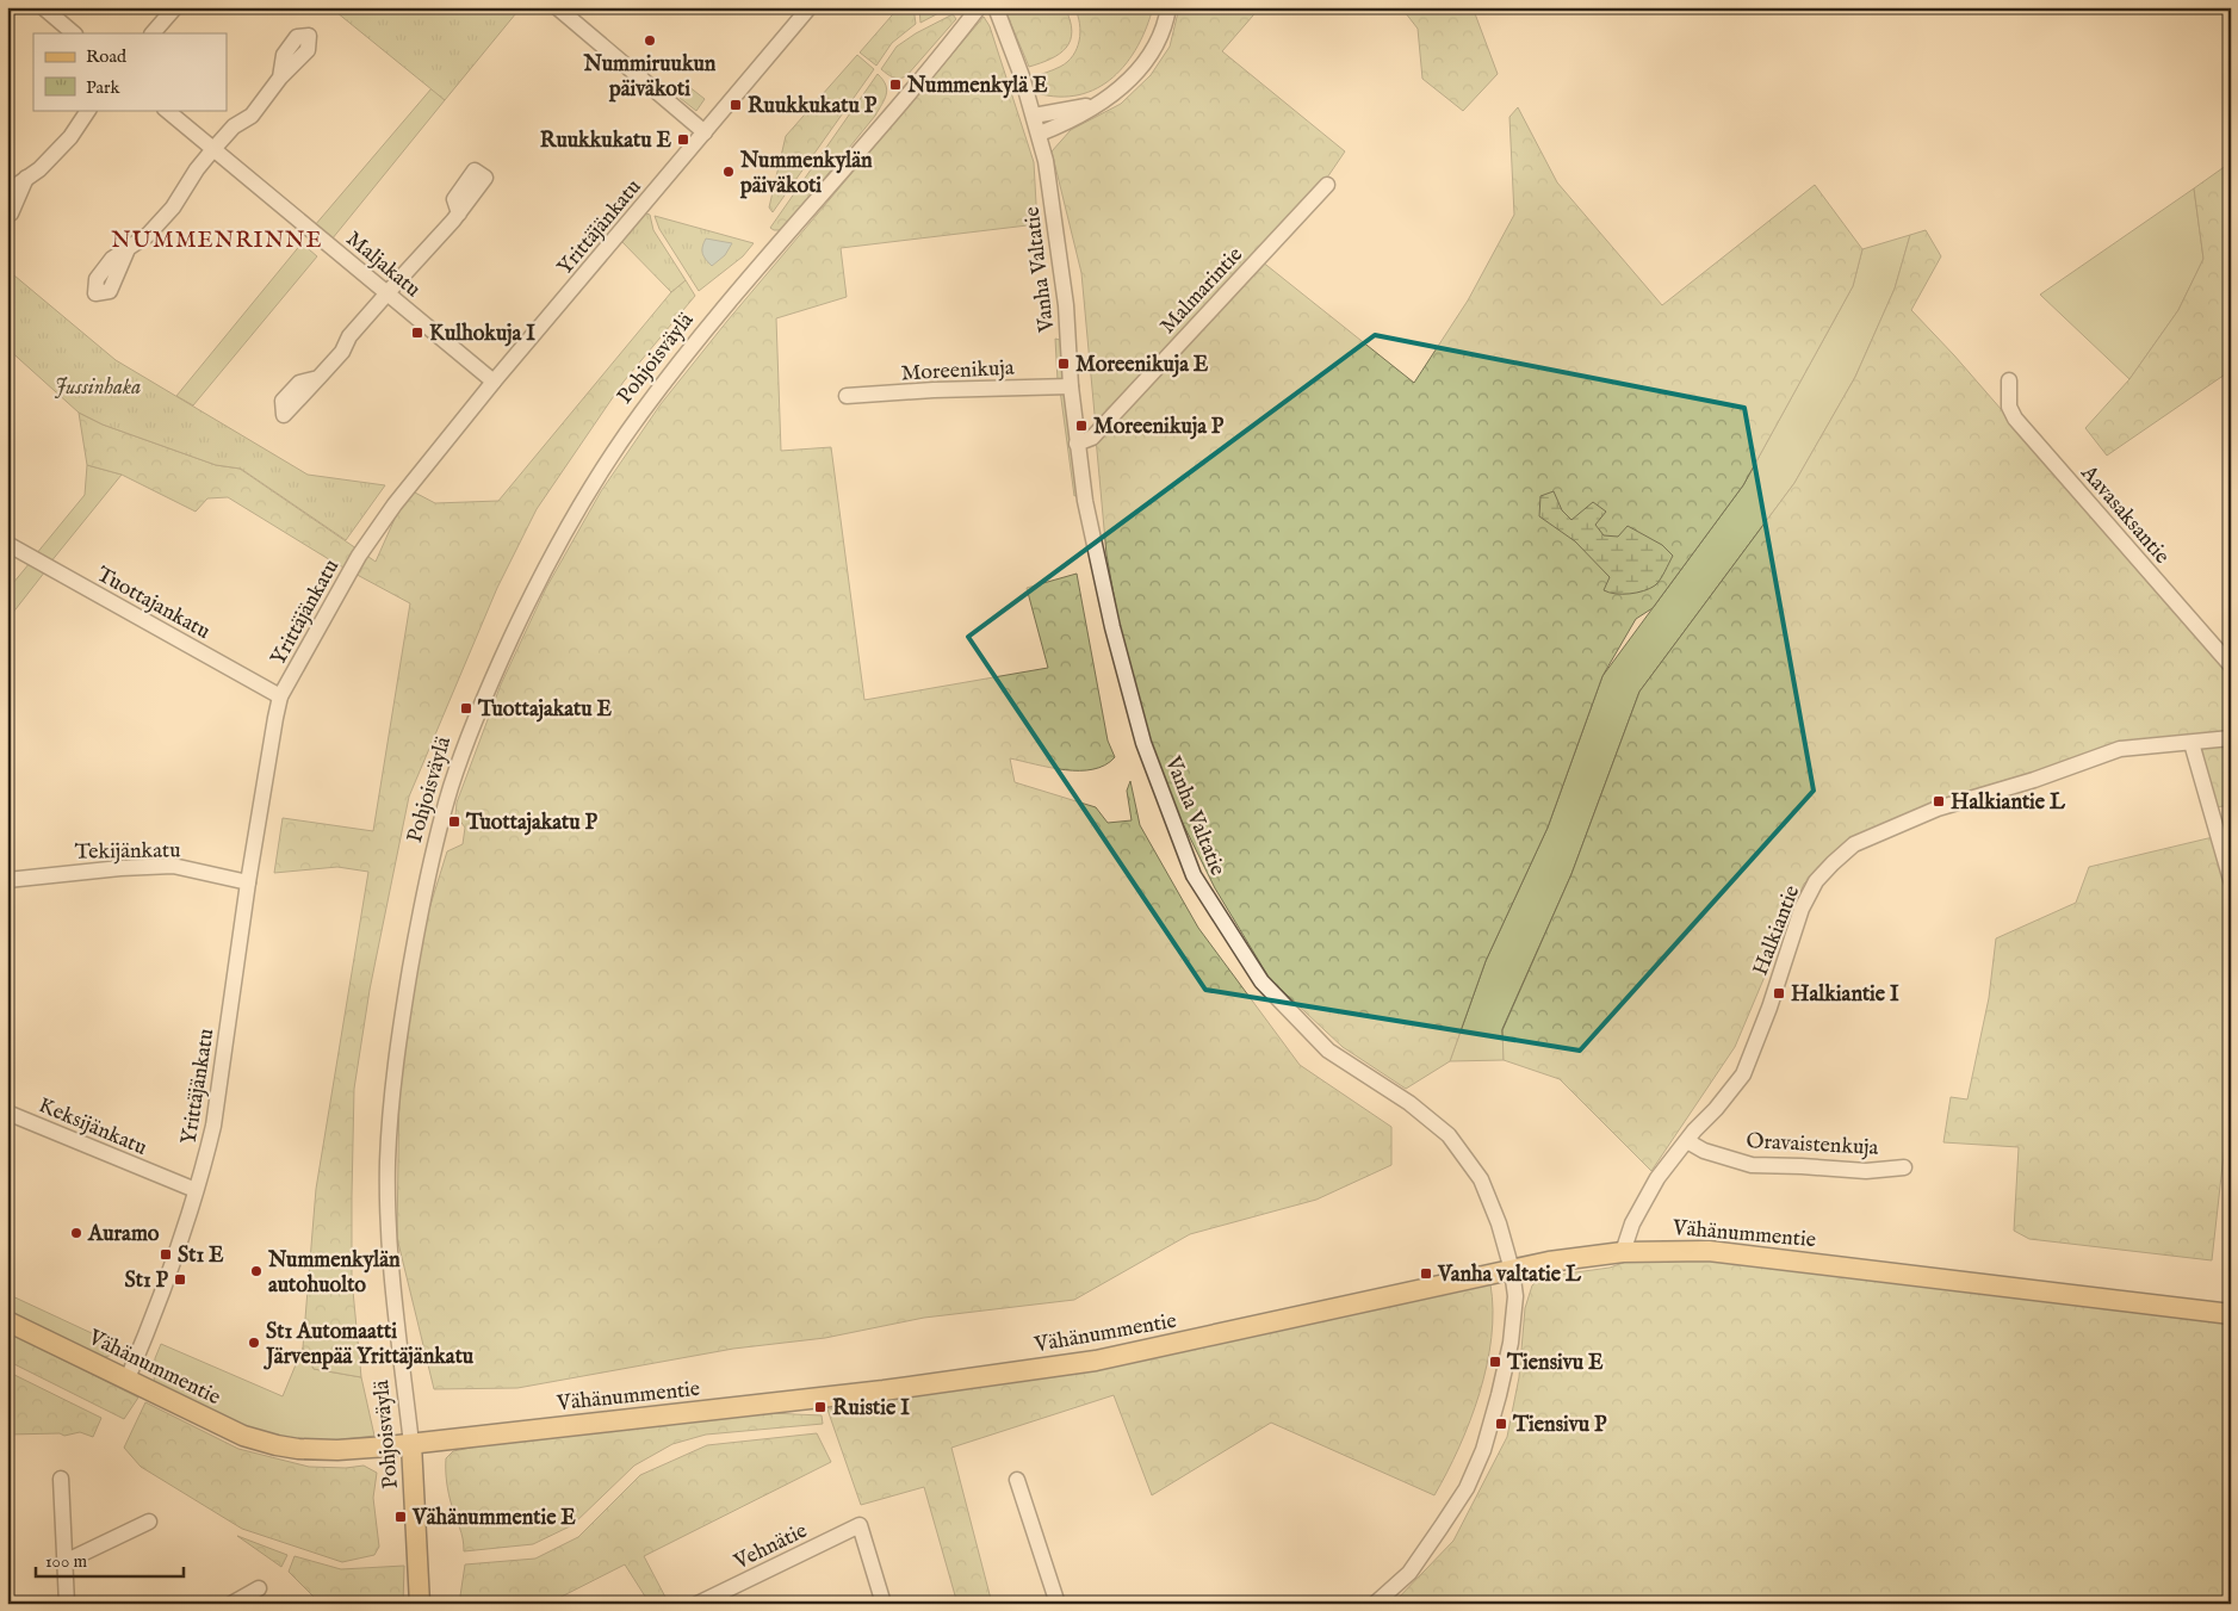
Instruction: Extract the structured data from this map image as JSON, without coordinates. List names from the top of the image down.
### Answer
{
  "streets": {
    "main road": ["Pohjoisväylä", "Vähänummentie"],
    "street": [
      "Yrittäjänkatu",
      "Maljakatu",
      "Vanha Valtatie",
      "Malmarintie",
      "Moreenikuja",
      "Aavasaksantie",
      "Tuottajankatu",
      "Tekijänkatu",
      "Halkiantie",
      "Keksijänkatu",
      "Oravaistenkuja",
      "Vehnätie"
    ]
  },
  "crossings": [
    ["Yrittäjänkatu", "Maljakatu"],
    ["Yrittäjänkatu", "Tuottajankatu"],
    ["Yrittäjänkatu", "Tekijänkatu"],
    ["Yrittäjänkatu", "Keksijänkatu"],
    ["Yrittäjänkatu", "Vähänummentie"],
    ["Vanha Valtatie", "Malmarintie"],
    ["Vanha Valtatie", "Moreenikuja"],
    ["Vanha Valtatie", "Vähänummentie"],
    ["Pohjoisväylä", "Vähänummentie"],
    ["Halkiantie", "Oravaistenkuja"],
    ["Halkiantie", "Vähänummentie"]
  ],
  "districts": ["NUMMENRINNE"],
  "parks": ["Jussinhaka"],
  "places": {
    "other": [
      "Nummiruukun päiväkoti",
      "Nummenkylän päiväkoti",
      "Auramo",
      "Nummenkylän autohuolto",
      "St1 Automaatti Järvenpää Yrittäjänkatu"
    ],
    "transit": [
      "Nummenkylä E",
      "Ruukkukatu P",
      "Ruukkukatu E",
      "Kulhokuja I",
      "Moreenikuja E",
      "Moreenikuja P",
      "Tuottajakatu E",
      "Halkiantie L",
      "Tuottajakatu P",
      "Halkiantie I",
      "St1 E",
      "Vanha valtatie L",
      "St1 P",
      "Tiensivu E",
      "Ruistie I",
      "Tiensivu P",
      "Vähänummentie E"
    ]
  },
  "legend": ["Road", "Park"],
  "scale_bar": "100 m"
}
